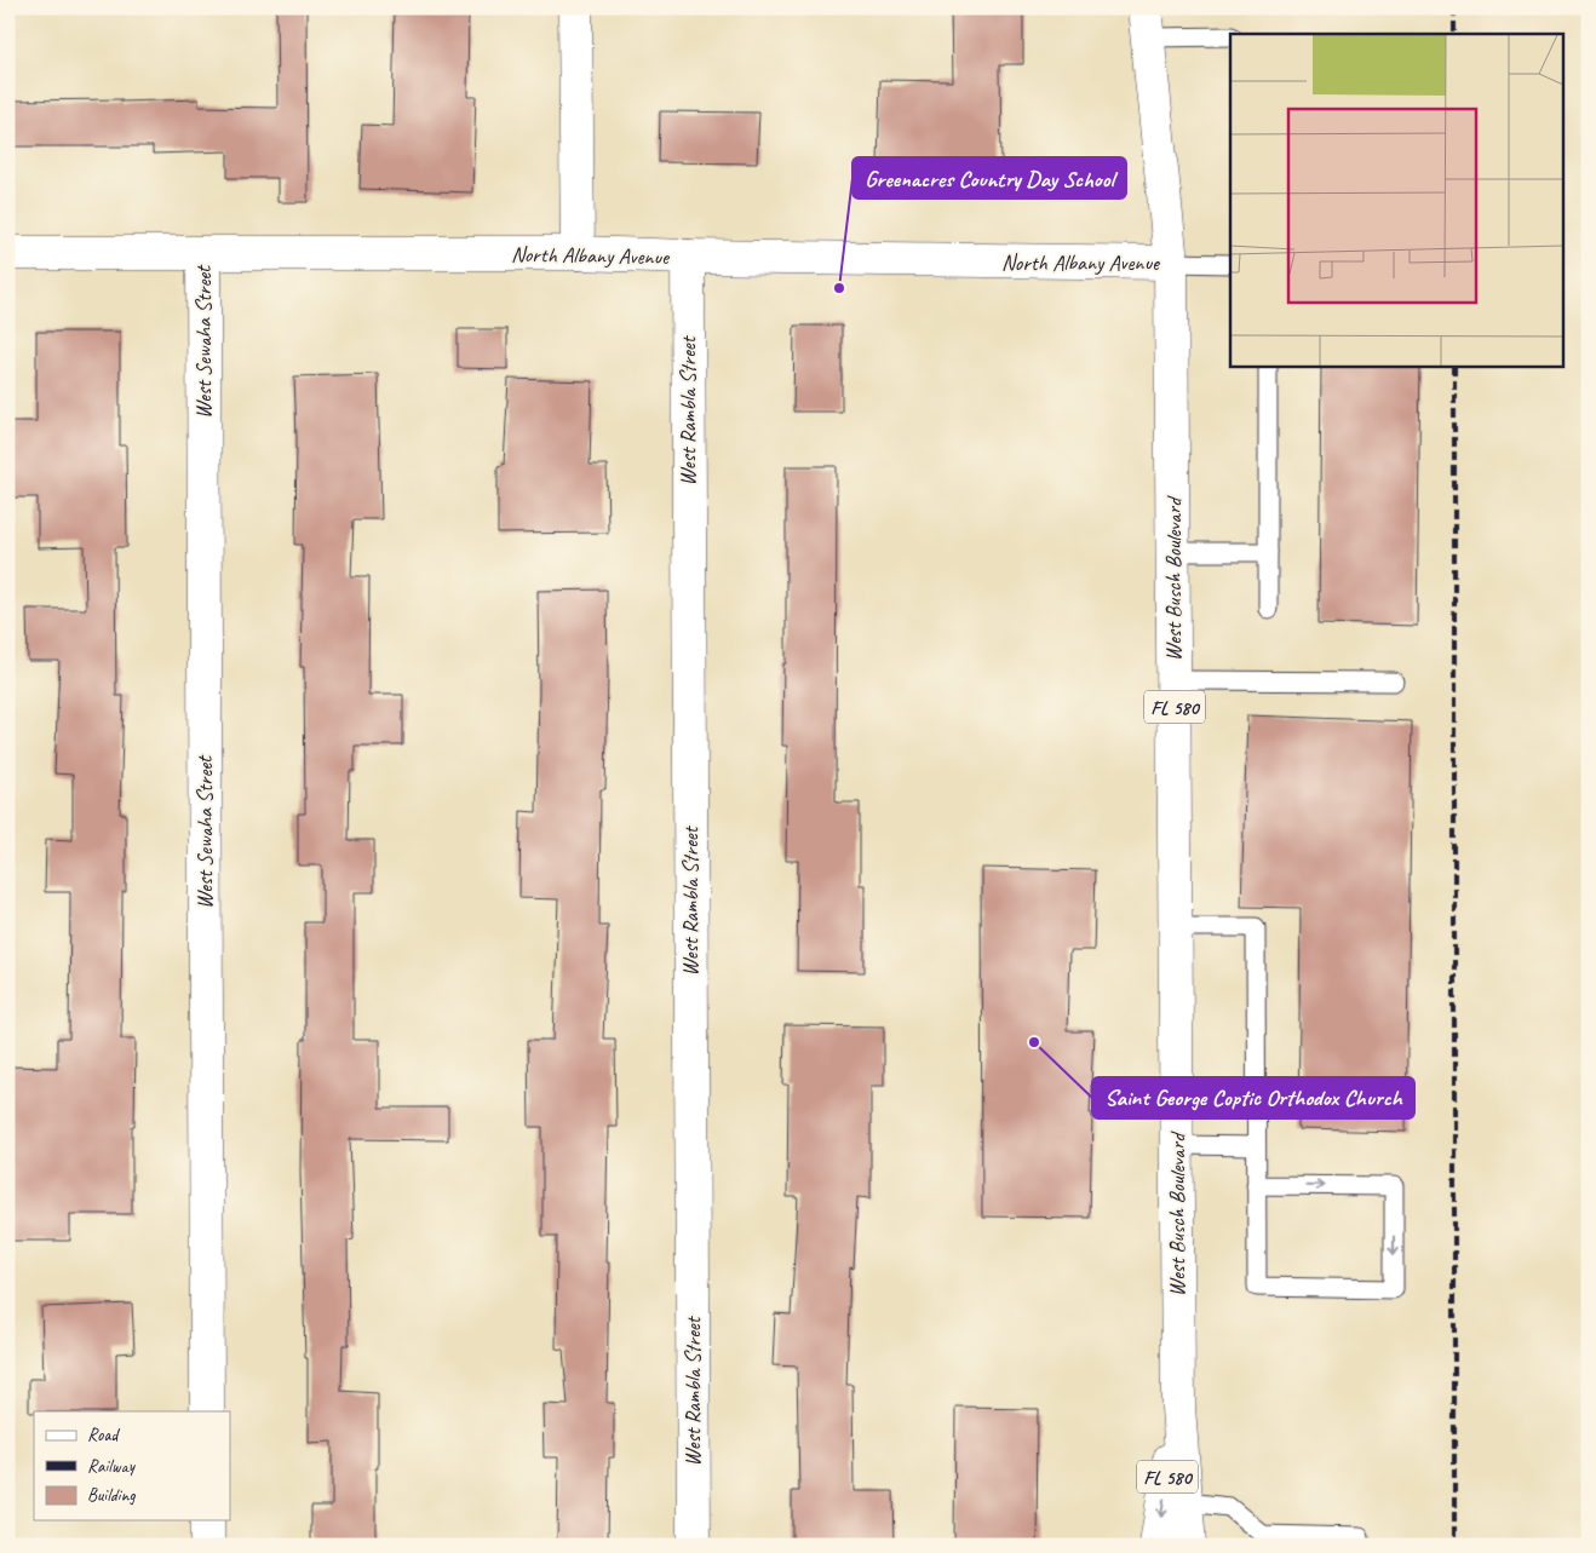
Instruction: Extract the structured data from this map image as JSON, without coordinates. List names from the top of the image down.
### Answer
{
  "streets": {
    "street": [
      "North Albany Avenue",
      "West Sewaha Street",
      "West Rambla Street",
      "West Busch Boulevard",
      "FL 580"
    ]
  },
  "crossings": [
    ["North Albany Avenue", "West Sewaha Street"],
    ["North Albany Avenue", "West Rambla Street"],
    ["North Albany Avenue", "West Busch Boulevard"]
  ],
  "places": ["Greenacres Country Day School", "Saint George Coptic Orthodox Church"],
  "legend": ["Road", "Railway", "Building"]
}
